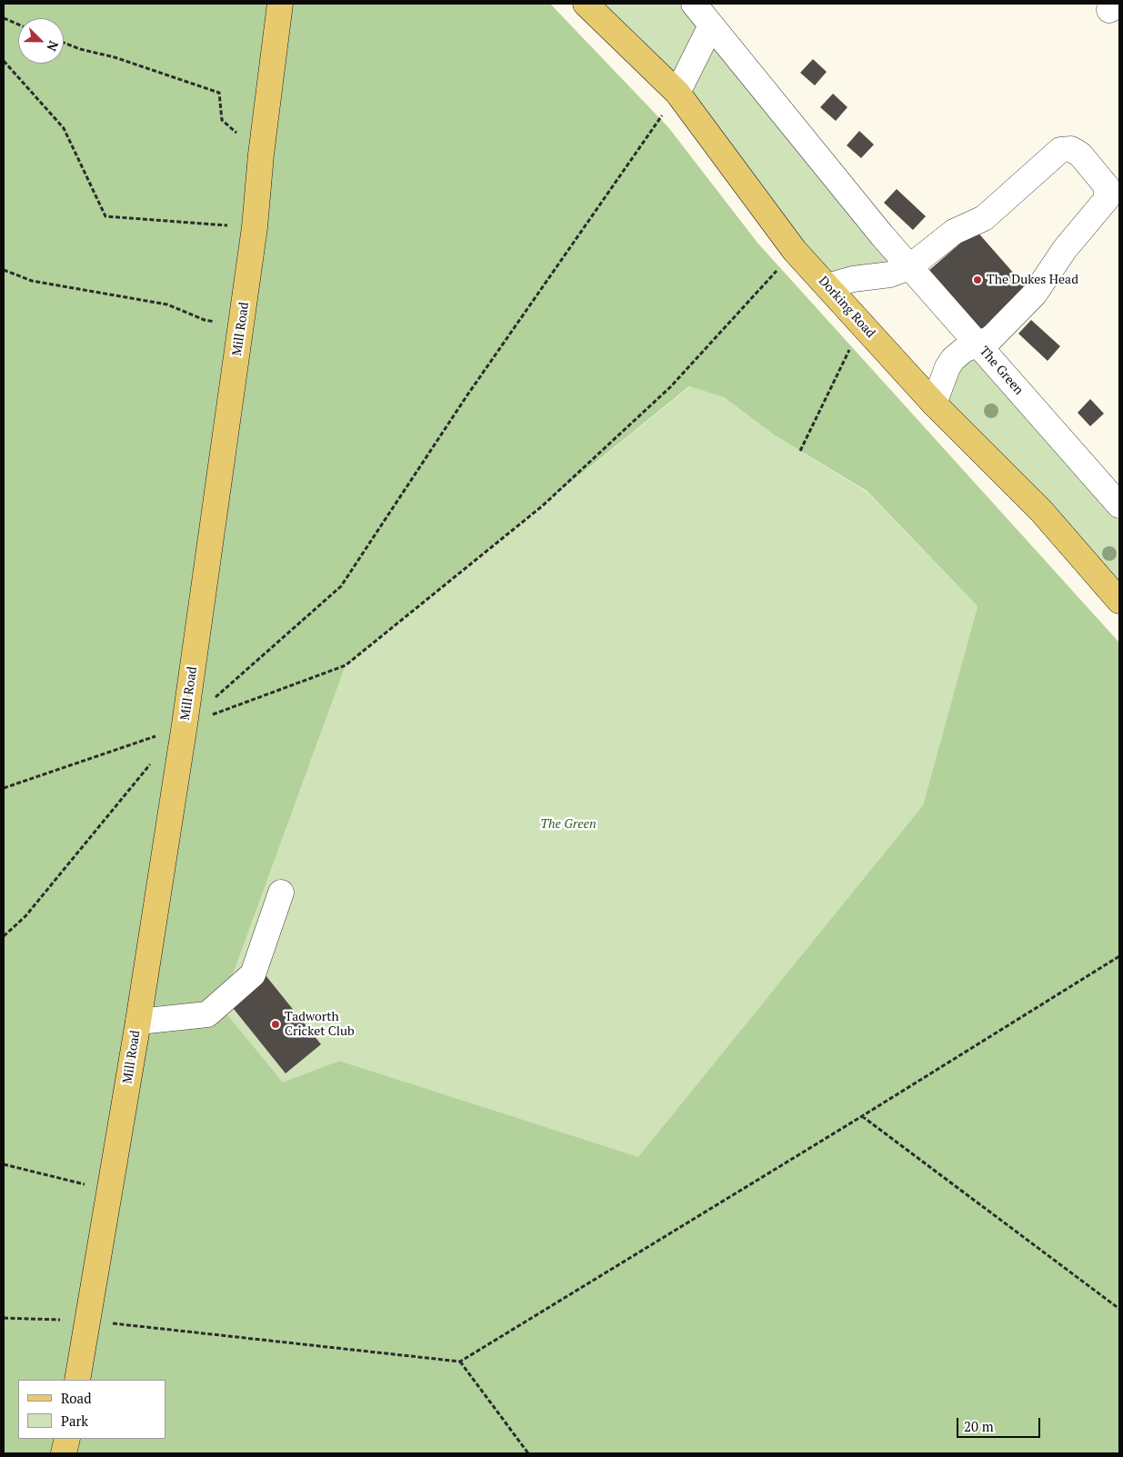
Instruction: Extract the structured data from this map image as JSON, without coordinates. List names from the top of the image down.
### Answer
{
  "streets": {
    "main road": ["Dorking Road", "Mill Road"],
    "lane": ["The Green"]
  },
  "parks": ["The Green"],
  "places": ["The Dukes Head", "Tadworth Cricket Club"],
  "legend": ["Road", "Park"],
  "scale_bar": "20 m",
  "north": "bottom right"
}
